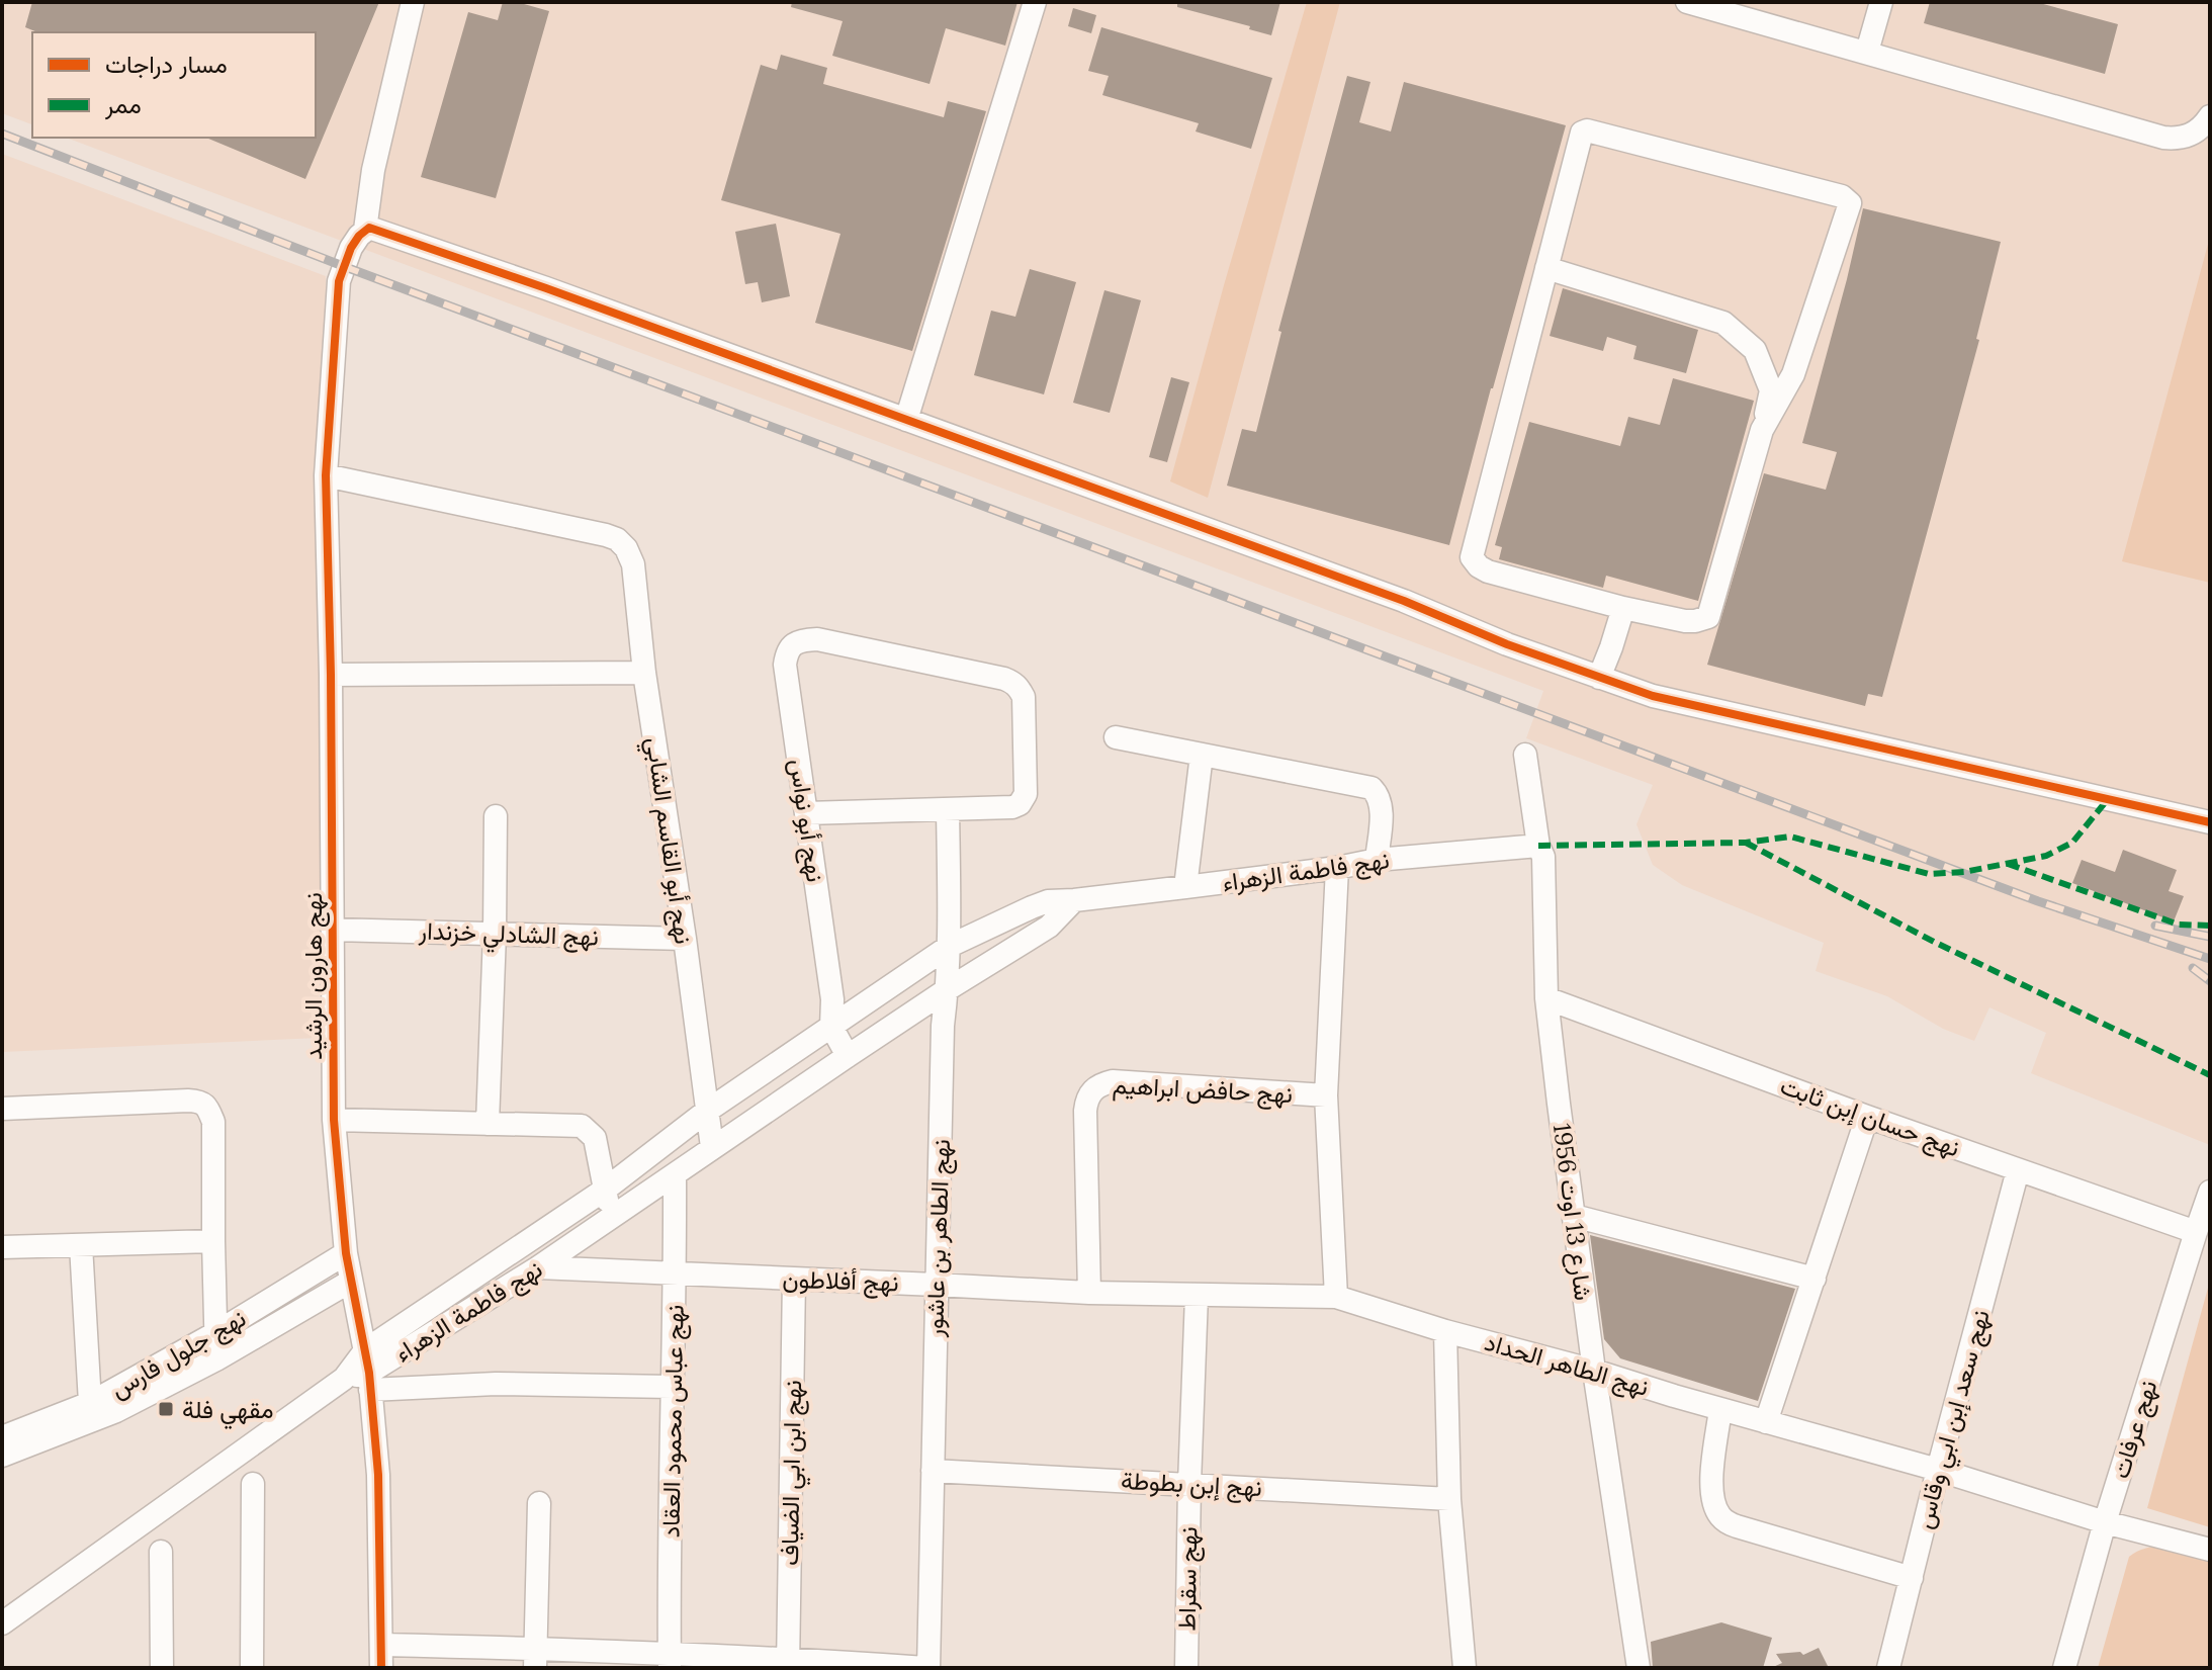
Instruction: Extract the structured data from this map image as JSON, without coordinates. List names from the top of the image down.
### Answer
{
  "streets": {
    "street": [
      "نهج أبو نواس",
      "نهج أبو القاسم الشابي",
      "نهج فاطمة الزهراء",
      "نهج الشادلي خزندار",
      "نهج هارون الرشيد",
      "نهج حافض ابراهيم",
      "نهج حسان إبن ثابت",
      "شارع 13 اوت 1956",
      "نهج الطاهر بن عاشور",
      "نهج أفلاطون",
      "نهج جلول فارس",
      "نهج الطاهر الحداد",
      "نهج سعد إبن ابي وقاس",
      "نهج عباس محمود العقاد",
      "نهج عرفات",
      "نهج ابن ابي الضياف",
      "نهج إبن بطوطة",
      "نهج سقراط"
    ]
  },
  "crossings": [
    ["نهج أبو نواس", "نهج فاطمة الزهراء"],
    ["نهج أبو نواس", "نهج الطاهر بن عاشور"],
    ["نهج أبو القاسم الشابي", "نهج فاطمة الزهراء"],
    ["نهج أبو القاسم الشابي", "نهج الشادلي خزندار"],
    ["نهج أبو القاسم الشابي", "نهج هارون الرشيد"],
    ["نهج فاطمة الزهراء", "نهج هارون الرشيد"],
    ["نهج فاطمة الزهراء", "شارع 13 اوت 1956"],
    ["نهج فاطمة الزهراء", "نهج الطاهر بن عاشور"],
    ["نهج فاطمة الزهراء", "نهج أفلاطون"],
    ["نهج فاطمة الزهراء", "نهج عباس محمود العقاد"],
    ["نهج الشادلي خزندار", "نهج هارون الرشيد"],
    ["نهج هارون الرشيد", "نهج جلول فارس"],
    ["نهج حافض ابراهيم", "نهج أفلاطون"],
    ["نهج حسان إبن ثابت", "شارع 13 اوت 1956"],
    ["نهج حسان إبن ثابت", "نهج سعد إبن ابي وقاس"],
    ["نهج حسان إبن ثابت", "نهج عرفات"],
    ["شارع 13 اوت 1956", "نهج الطاهر الحداد"],
    ["نهج الطاهر بن عاشور", "نهج أفلاطون"],
    ["نهج الطاهر بن عاشور", "نهج إبن بطوطة"],
    ["نهج أفلاطون", "نهج الطاهر الحداد"],
    ["نهج أفلاطون", "نهج عباس محمود العقاد"],
    ["نهج أفلاطون", "نهج ابن ابي الضياف"],
    ["نهج أفلاطون", "نهج سقراط"],
    ["نهج الطاهر الحداد", "نهج سعد إبن ابي وقاس"],
    ["نهج الطاهر الحداد", "نهج عرفات"],
    ["نهج إبن بطوطة", "نهج سقراط"]
  ],
  "places": {
    "transit": ["مقهي فلة"]
  },
  "legend": ["مسار دراجات", "ممر"]
}
